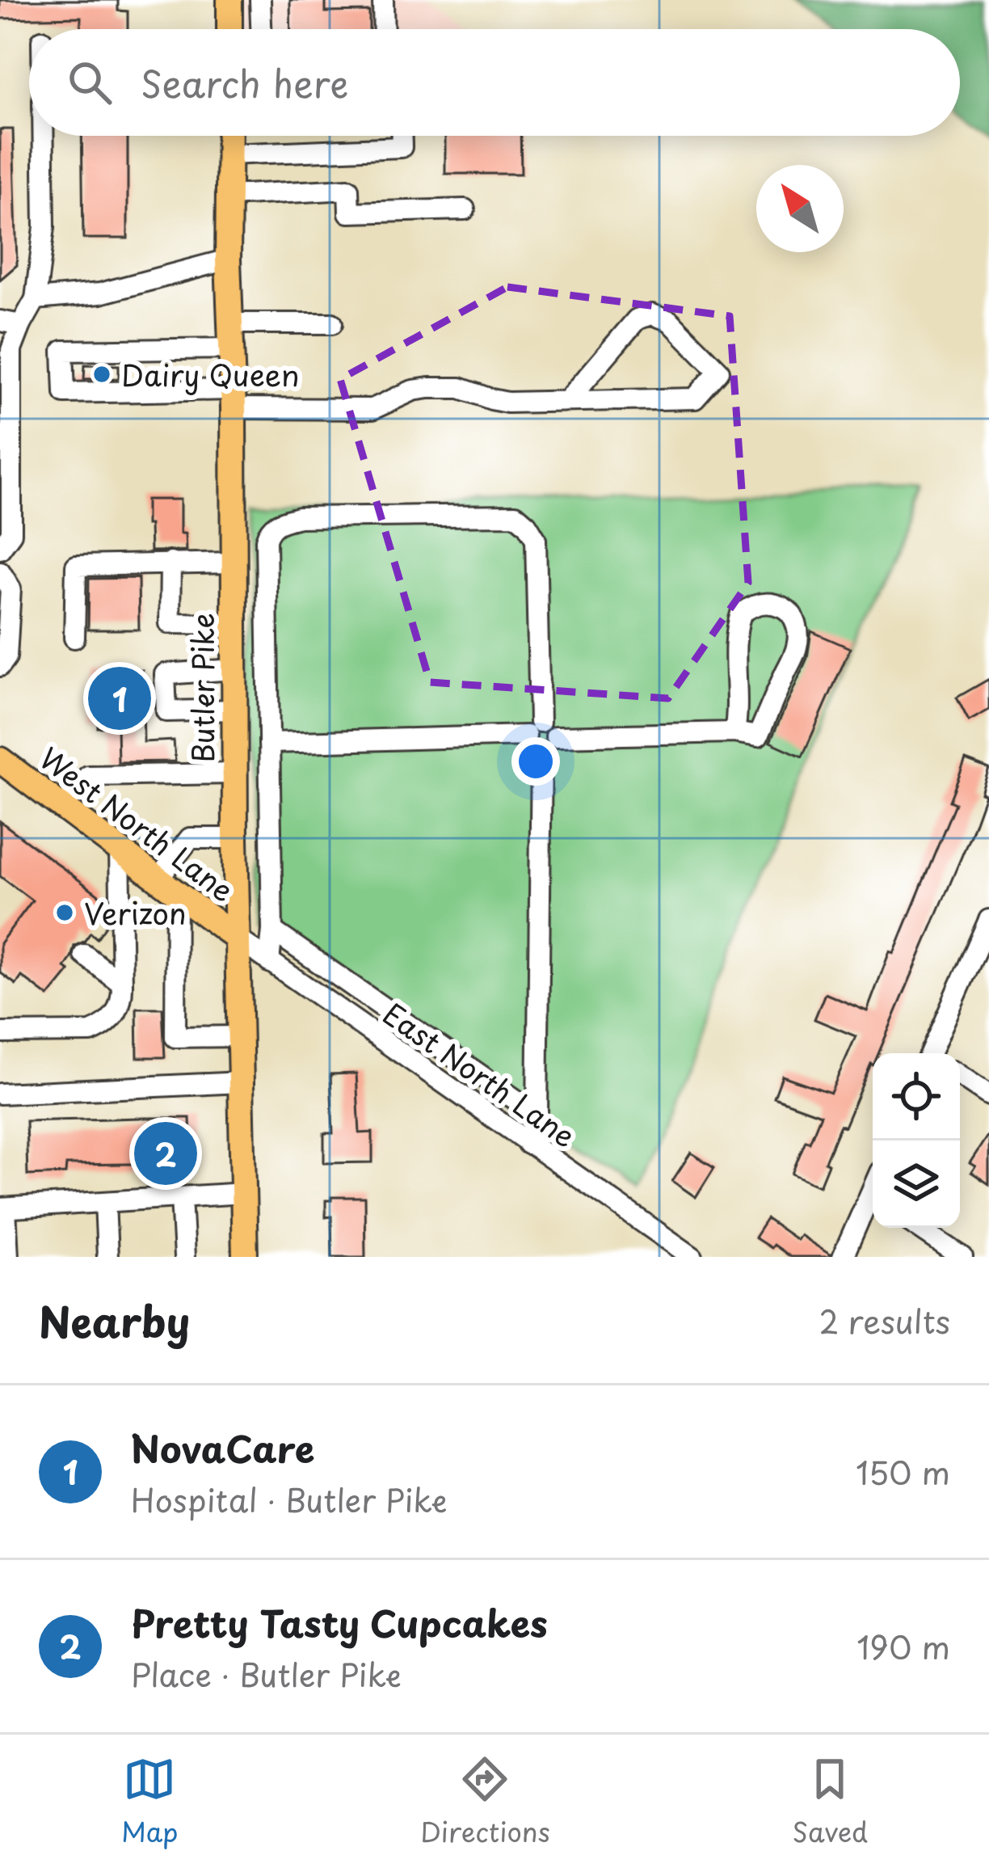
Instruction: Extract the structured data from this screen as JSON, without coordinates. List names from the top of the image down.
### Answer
{
  "streets": {
    "main road": ["Butler Pike", "West North Lane"],
    "street": ["East North Lane"]
  },
  "crossings": [
    ["Butler Pike", "West North Lane"],
    ["Butler Pike", "East North Lane"],
    ["West North Lane", "East North Lane"]
  ],
  "places": ["Dairy Queen", "Verizon"],
  "north": "top left",
  "page": {
    "search": "Search here",
    "pins": ["1", "2"],
    "heading": ["Nearby", "2 results"],
    "list": [
      {
        "mark": "1",
        "name": "NovaCare",
        "note": "Hospital · Butler Pike",
        "value": "150 m"
      },
      {
        "mark": "2",
        "name": "Pretty Tasty Cupcakes",
        "note": "Place · Butler Pike",
        "value": "190 m"
      }
    ],
    "nav": ["Map", "Directions", "Saved"]
  }
}
